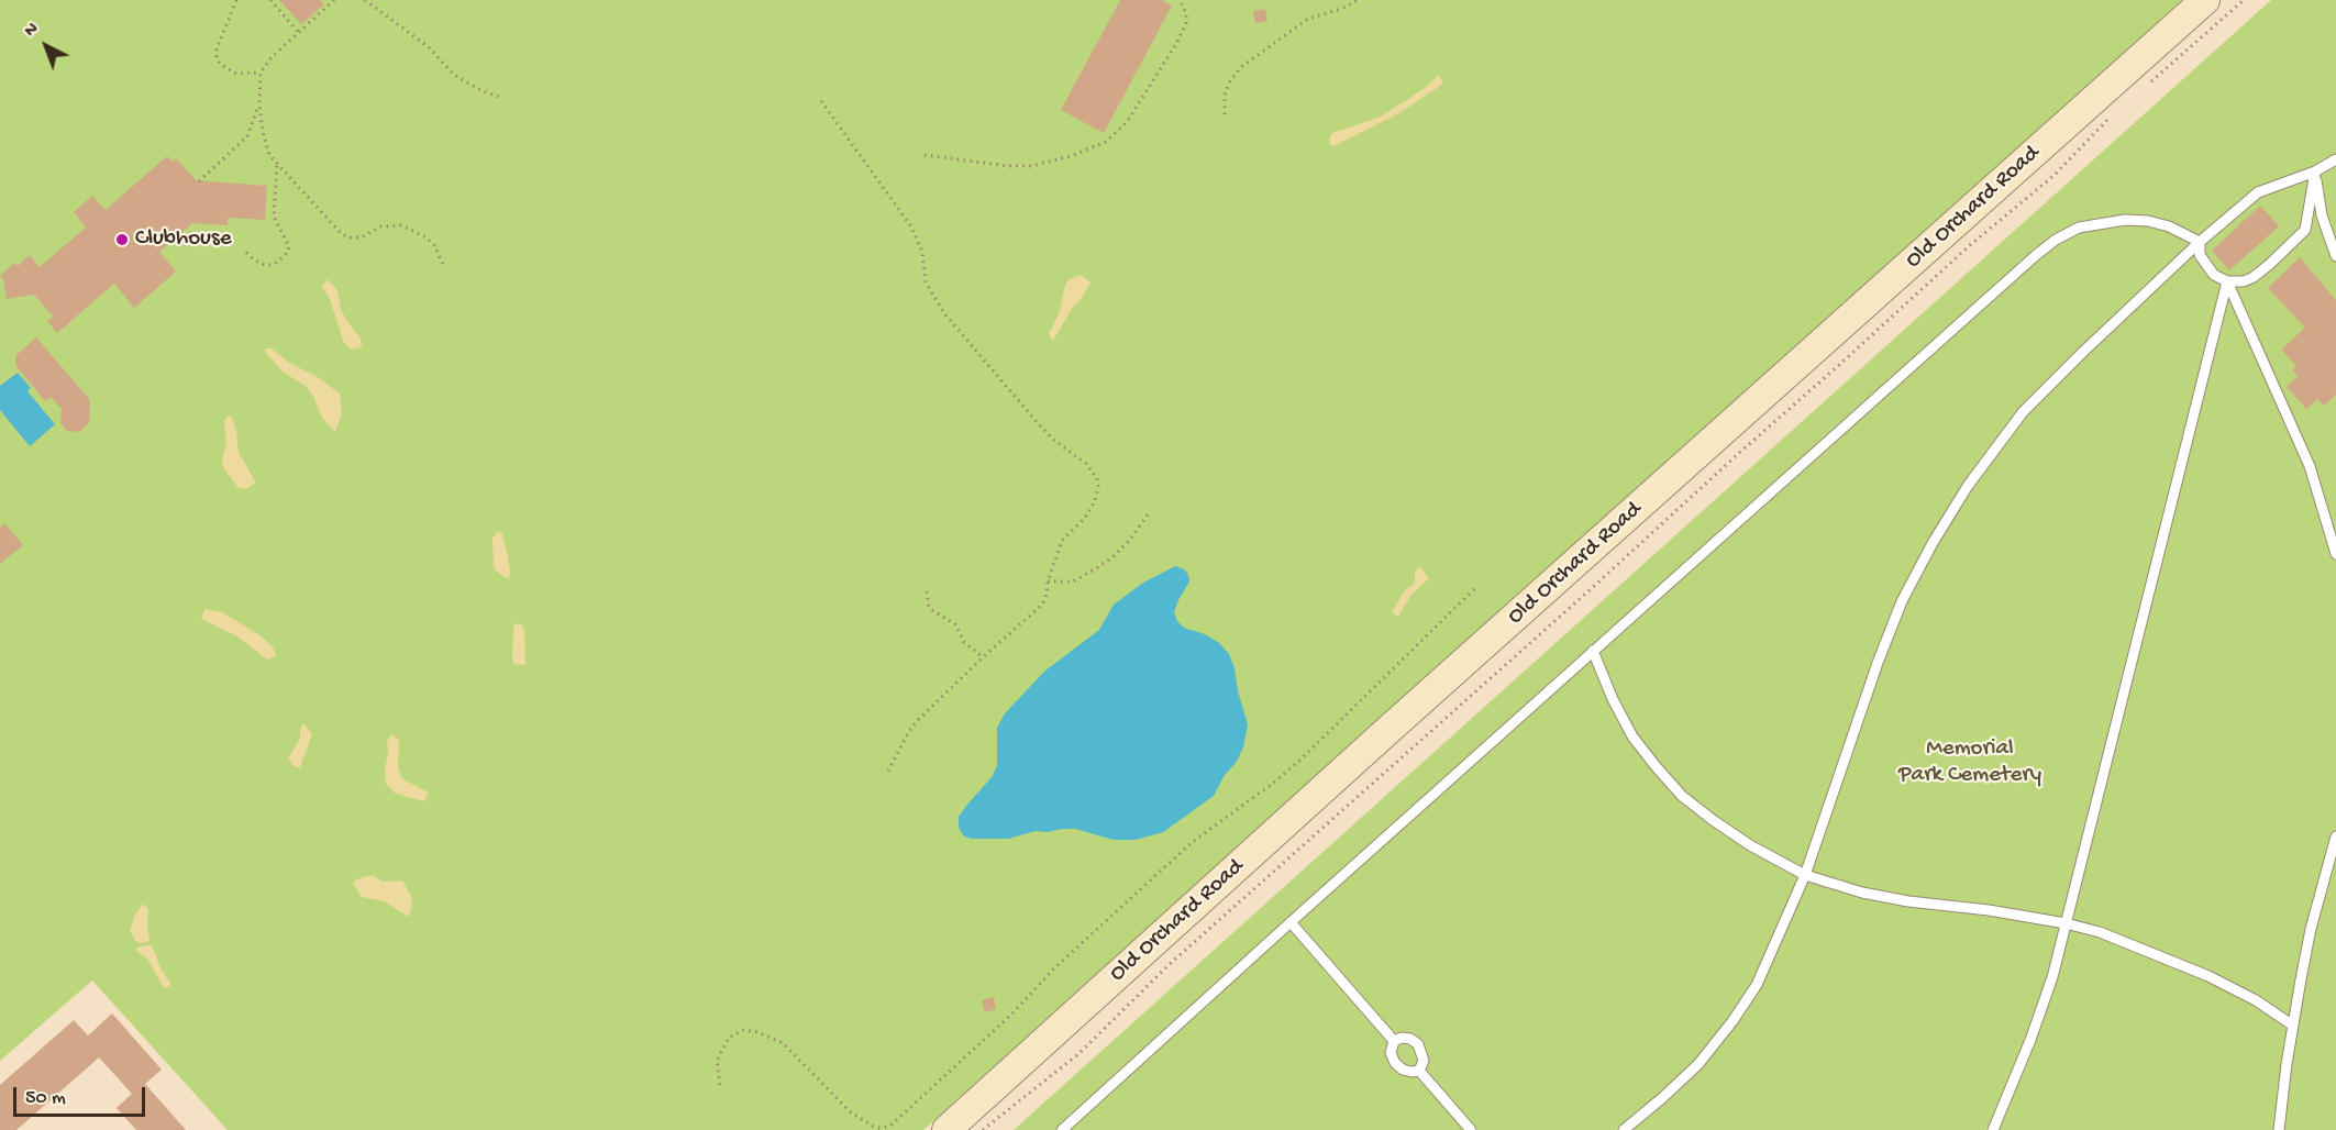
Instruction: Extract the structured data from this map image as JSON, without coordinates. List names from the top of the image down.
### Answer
{
  "streets": {
    "main road": ["Old Orchard Road"]
  },
  "parks": ["Memorial Park Cemetery"],
  "places": ["Clubhouse"],
  "scale_bar": "50 m",
  "north": "top left"
}
